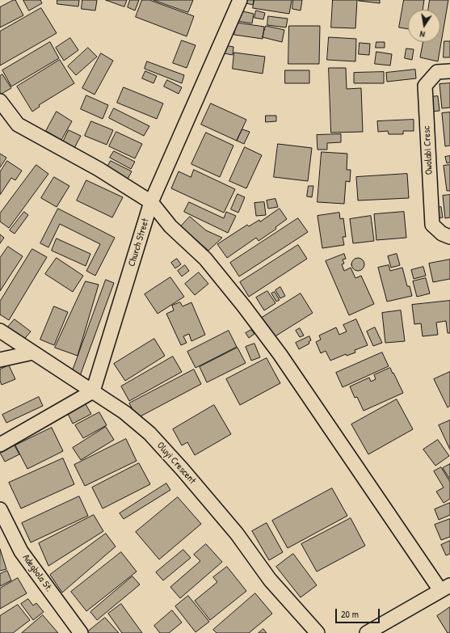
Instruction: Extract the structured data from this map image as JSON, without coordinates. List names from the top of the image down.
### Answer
{
  "streets": {
    "street": [
      "Owolabi Cresc",
      "Church Street",
      "Oluyi Crescent",
      "Adegbola St."
    ]
  },
  "crossings": [
    ["Church Street", "Oluyi Crescent"]
  ],
  "scale_bar": "20 m",
  "north": "bottom"
}
